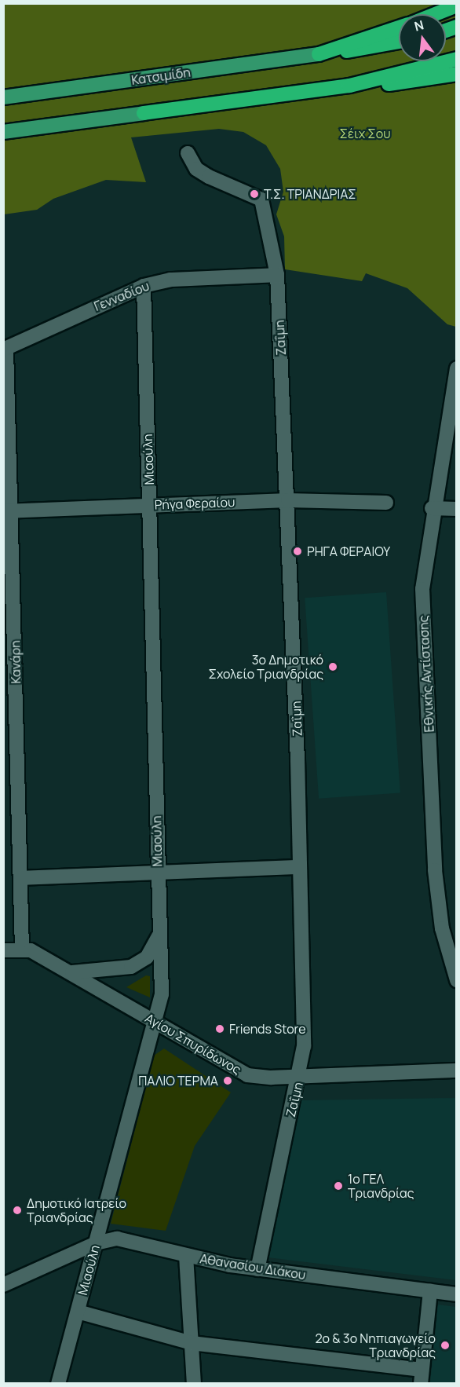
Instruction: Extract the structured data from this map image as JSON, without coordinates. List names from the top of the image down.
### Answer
{
  "streets": {
    "main road": ["Κατσιμίδη"],
    "street": [
      "Γενναδίου",
      "Ζαΐμη",
      "Μιαούλη",
      "Ρήγα Φεραίου",
      "Κανάρη",
      "Εθνικής Αντίστασης",
      "Αγίου Σπυρίδωνος",
      "Αθανασίου Διάκου"
    ]
  },
  "crossings": [
    ["Γενναδίου", "Ζαΐμη"],
    ["Γενναδίου", "Μιαούλη"],
    ["Γενναδίου", "Κανάρη"],
    ["Ζαΐμη", "Ρήγα Φεραίου"],
    ["Ζαΐμη", "Αγίου Σπυρίδωνος"],
    ["Ζαΐμη", "Αθανασίου Διάκου"],
    ["Μιαούλη", "Ρήγα Φεραίου"],
    ["Μιαούλη", "Αγίου Σπυρίδωνος"],
    ["Μιαούλη", "Αθανασίου Διάκου"],
    ["Ρήγα Φεραίου", "Κανάρη"],
    ["Κανάρη", "Αγίου Σπυρίδωνος"]
  ],
  "parks": ["Σέιχ Σου"],
  "places": [
    "Τ.Σ. ΤΡΙΑΝΔΡΙΑΣ",
    "ΡΗΓΑ ΦΕΡΑΙΟΥ",
    "3ο Δημοτικό Σχολείο Τριανδρίας",
    "Friends Store",
    "ΠΑΛΙΟ ΤΕΡΜΑ",
    "1o ΓΕΛ Τριανδρίας",
    "Δημοτικό Ιατρείο Τριανδρίας",
    "2ο & 3ο Νηπιαγωγείο Τριανδρίας"
  ],
  "north": "top"
}
